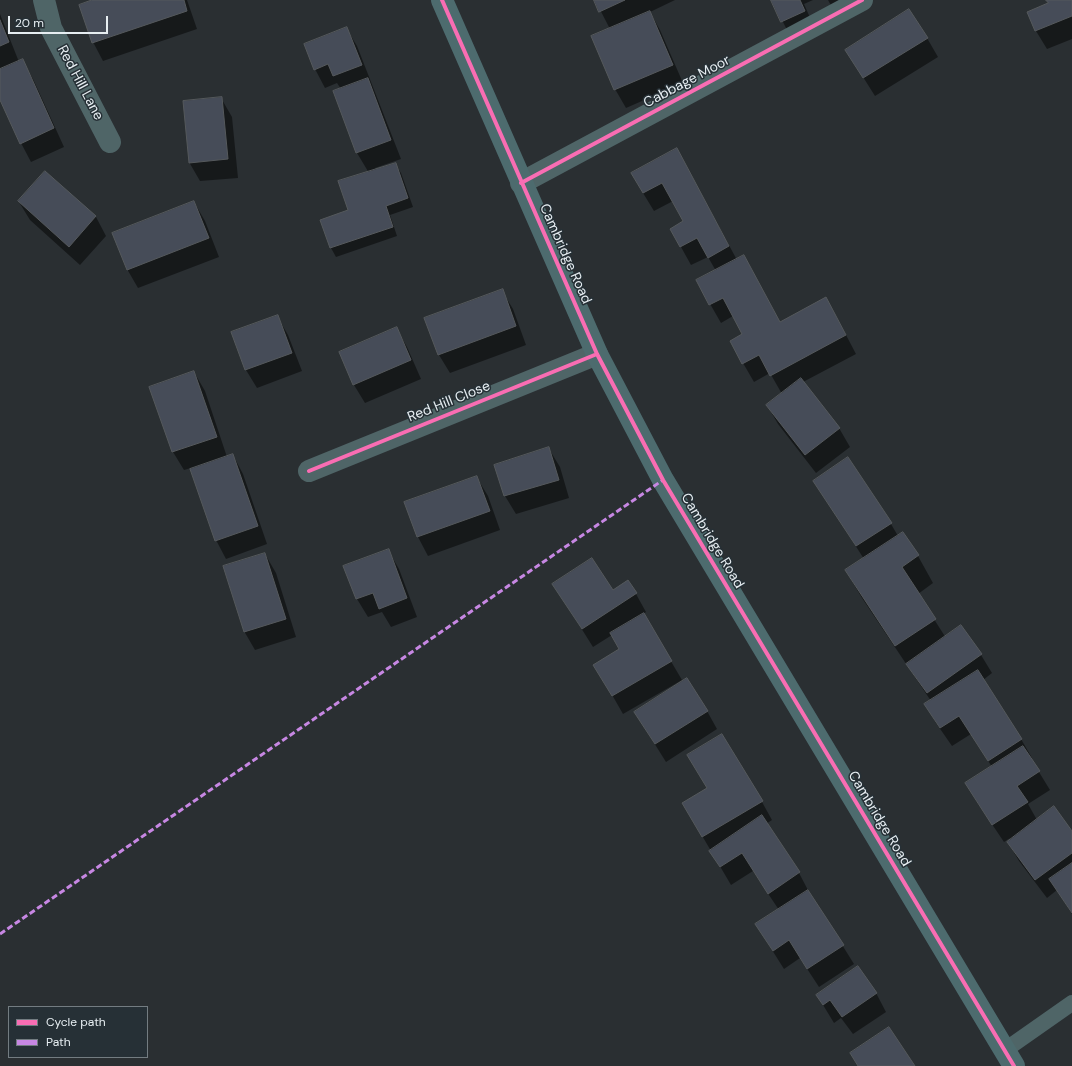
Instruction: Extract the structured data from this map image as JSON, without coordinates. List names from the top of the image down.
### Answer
{
  "streets": {
    "main road": ["Cambridge Road"],
    "street": ["Cabbage Moor", "Red Hill Lane", "Red Hill Close"]
  },
  "crossings": [
    ["Cabbage Moor", "Cambridge Road"],
    ["Cambridge Road", "Red Hill Close"]
  ],
  "legend": ["Cycle path", "Path"],
  "scale_bar": "20 m"
}
